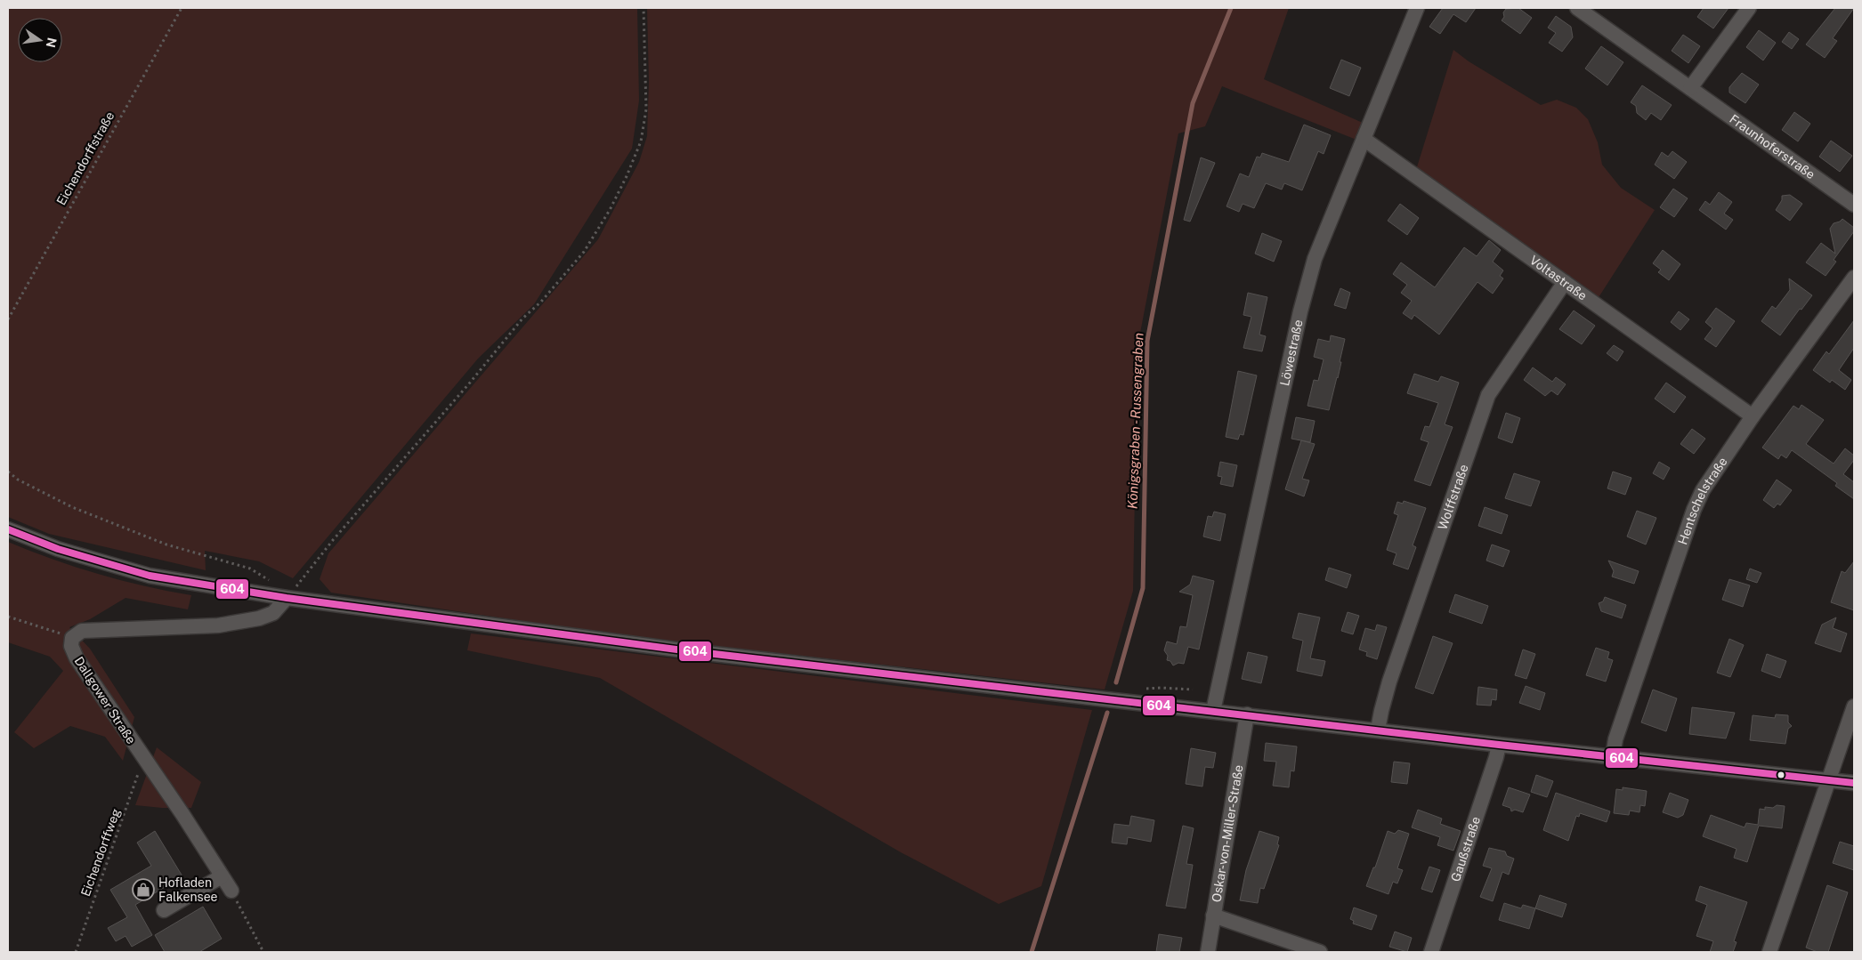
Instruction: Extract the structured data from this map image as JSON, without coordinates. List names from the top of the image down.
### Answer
{
  "streets": {
    "street": [
      "Fraunhoferstraße",
      "Voltastraße",
      "Löwestraße",
      "Wolffstraße",
      "Hentschelstraße",
      "Dallgower Straße",
      "Oskar-von-Miller-Straße",
      "Gaußstraße"
    ],
    "path": ["Eichendorffstraße", "Eichendorffweg"]
  },
  "crossings": [
    ["Voltastraße", "Löwestraße"],
    ["Voltastraße", "Wolffstraße"],
    ["Voltastraße", "Hentschelstraße"],
    ["Dallgower Straße", "Eichendorffweg"]
  ],
  "water": ["Königsgraben - Russengraben"],
  "places": {
    "shop": ["Hofladen Falkensee"]
  },
  "lines": ["transit line 604"],
  "north": "right"
}
